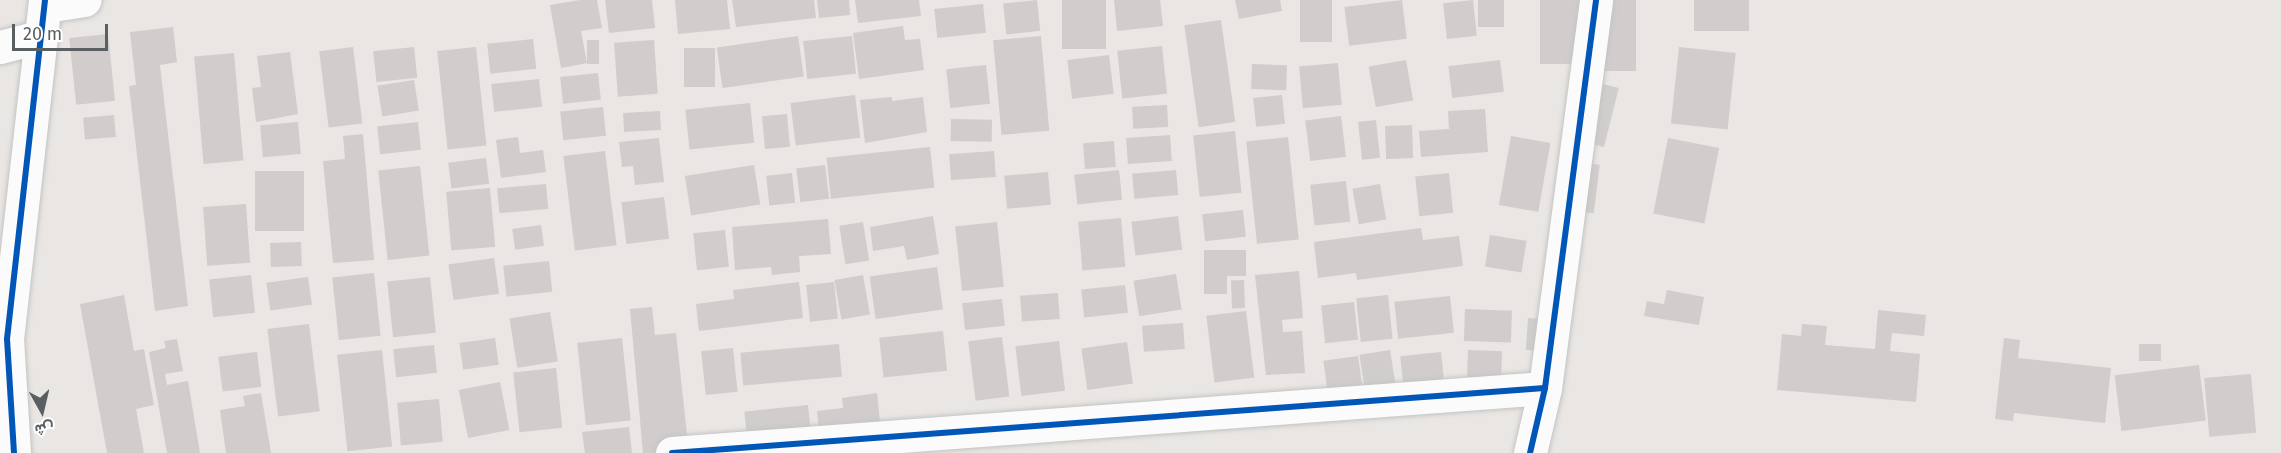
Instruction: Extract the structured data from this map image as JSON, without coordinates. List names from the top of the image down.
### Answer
{
  "scale_bar": "20 m",
  "north": "bottom"
}
